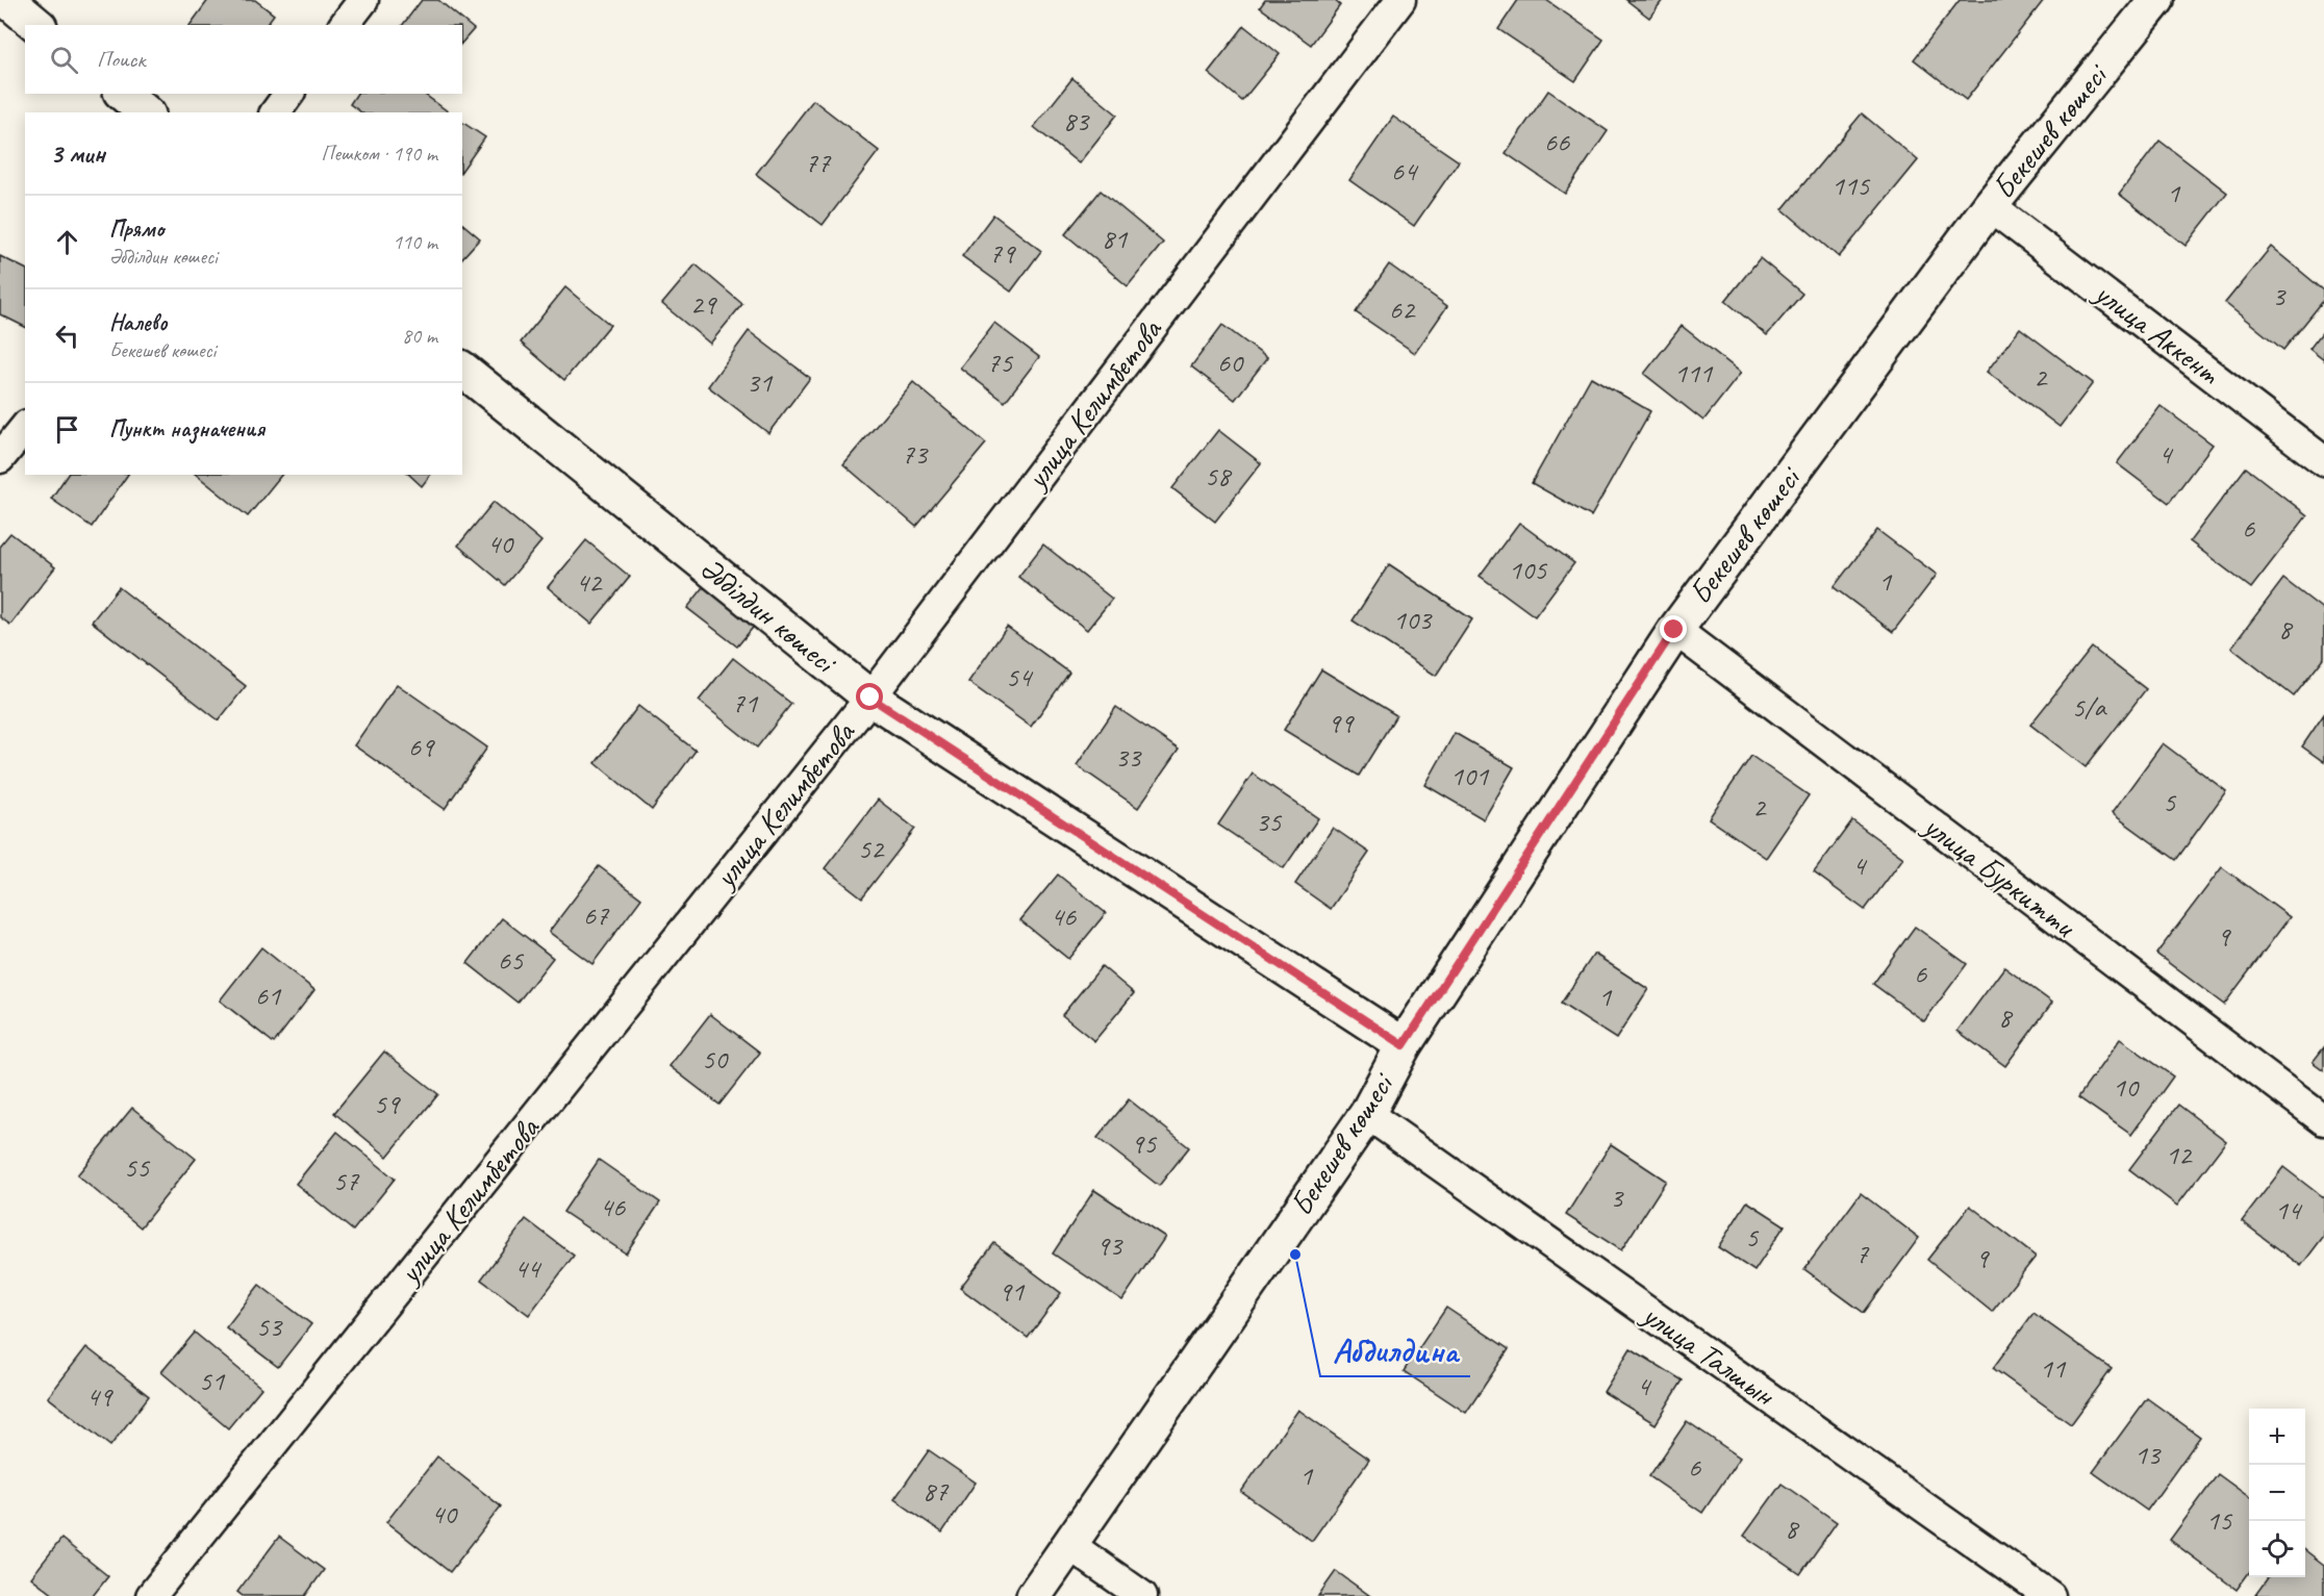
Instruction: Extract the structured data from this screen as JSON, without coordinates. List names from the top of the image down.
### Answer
{
  "streets": {
    "main road": ["Бекешев көшесі", "Әбділдин көшесі"],
    "street": [
      "улица Аккент",
      "улица Келимбетова",
      "улица Буркитти",
      "улица Талшын"
    ]
  },
  "crossings": [
    ["Бекешев көшесі", "улица Аккент"],
    ["Бекешев көшесі", "Әбділдин көшесі"],
    ["Бекешев көшесі", "улица Буркитти"],
    ["Бекешев көшесі", "улица Талшын"],
    ["улица Келимбетова", "Әбділдин көшесі"]
  ],
  "places": ["Абдилдина"],
  "house_numbers": [
    "83",
    "66",
    "77",
    "64",
    "115",
    "1",
    "81",
    "79",
    "3",
    "29",
    "62",
    "75",
    "60",
    "111",
    "2",
    "31",
    "73",
    "4",
    "58",
    "6",
    "40",
    "105",
    "1",
    "42",
    "103",
    "8",
    "54",
    "71",
    "5/а",
    "99",
    "69",
    "33",
    "101",
    "5",
    "2",
    "35",
    "52",
    "4",
    "67",
    "46",
    "9",
    "65",
    "6",
    "61",
    "1",
    "8",
    "50",
    "10",
    "59",
    "95",
    "12",
    "55",
    "57",
    "3",
    "46",
    "14",
    "5",
    "93",
    "7",
    "9",
    "44",
    "91",
    "53",
    "11",
    "51",
    "4",
    "49",
    "13",
    "6",
    "1",
    "87",
    "40",
    "15",
    "8"
  ],
  "page": {
    "search": "Поиск",
    "heading": ["3 мин", "Пешком · 190 m"],
    "list": [
      ["Прямо", "Әбділдин көшесі", "110 m"],
      ["Налево", "Бекешев көшесі", "80 m"],
      "Пункт назначения"
    ],
    "map_buttons": ["+", "−"]
  }
}
